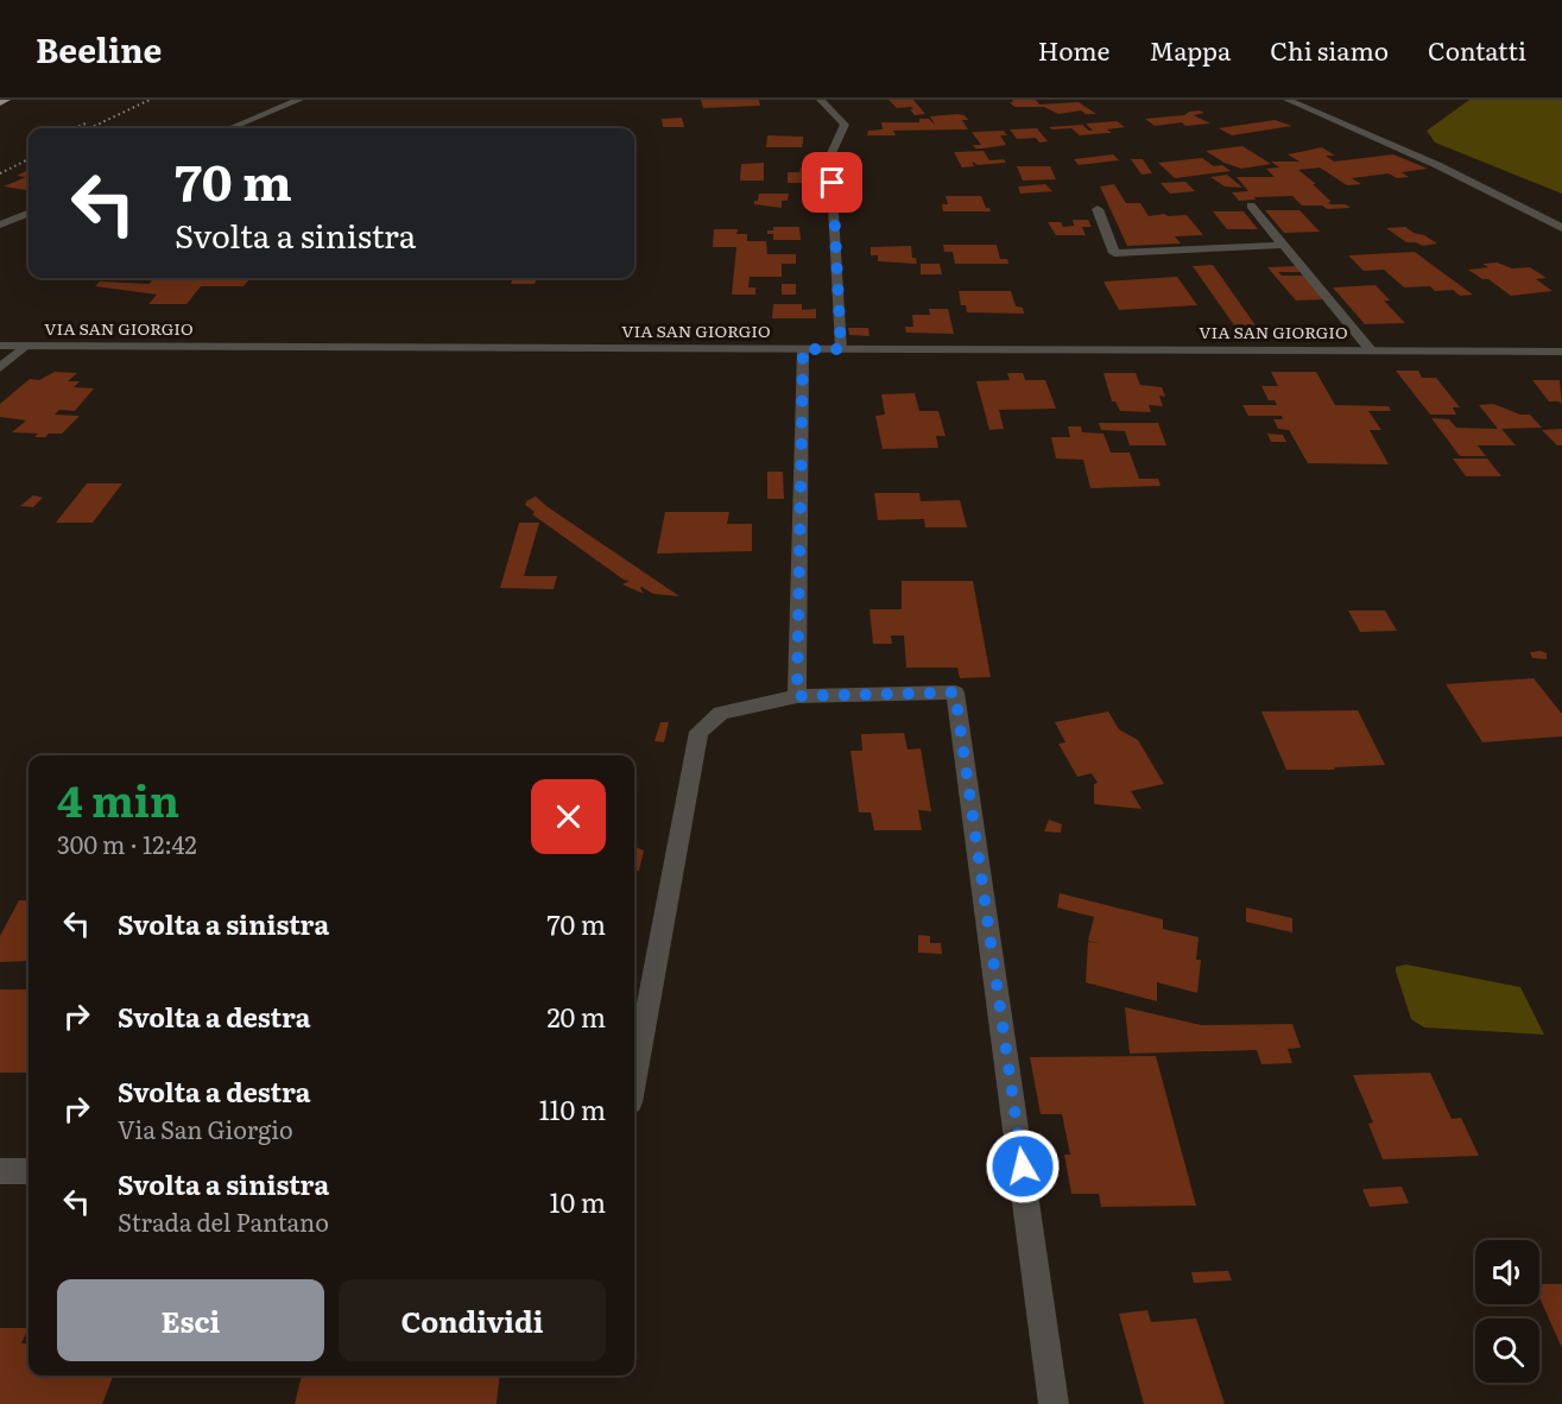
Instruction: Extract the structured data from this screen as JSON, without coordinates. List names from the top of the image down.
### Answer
{
  "streets": {
    "street": ["VIA SAN GIORGIO"]
  },
  "page": {
    "header": "Beeline",
    "nav": [
      "Home",
      "Mappa",
      "Chi siamo",
      "Contatti"
    ],
    "turn": ["70 m", "Svolta a sinistra"],
    "heading": ["4 min", "300 m · 12:42"],
    "list": [
      {
        "name": "Svolta a sinistra",
        "value": "70 m"
      },
      {
        "name": "Svolta a destra",
        "value": "20 m"
      },
      {
        "name": "Svolta a destra",
        "note": "Via San Giorgio",
        "value": "110 m"
      },
      {
        "name": "Svolta a sinistra",
        "note": "Strada del Pantano",
        "value": "10 m"
      }
    ],
    "buttons": ["Esci", "Condividi"]
  }
}
